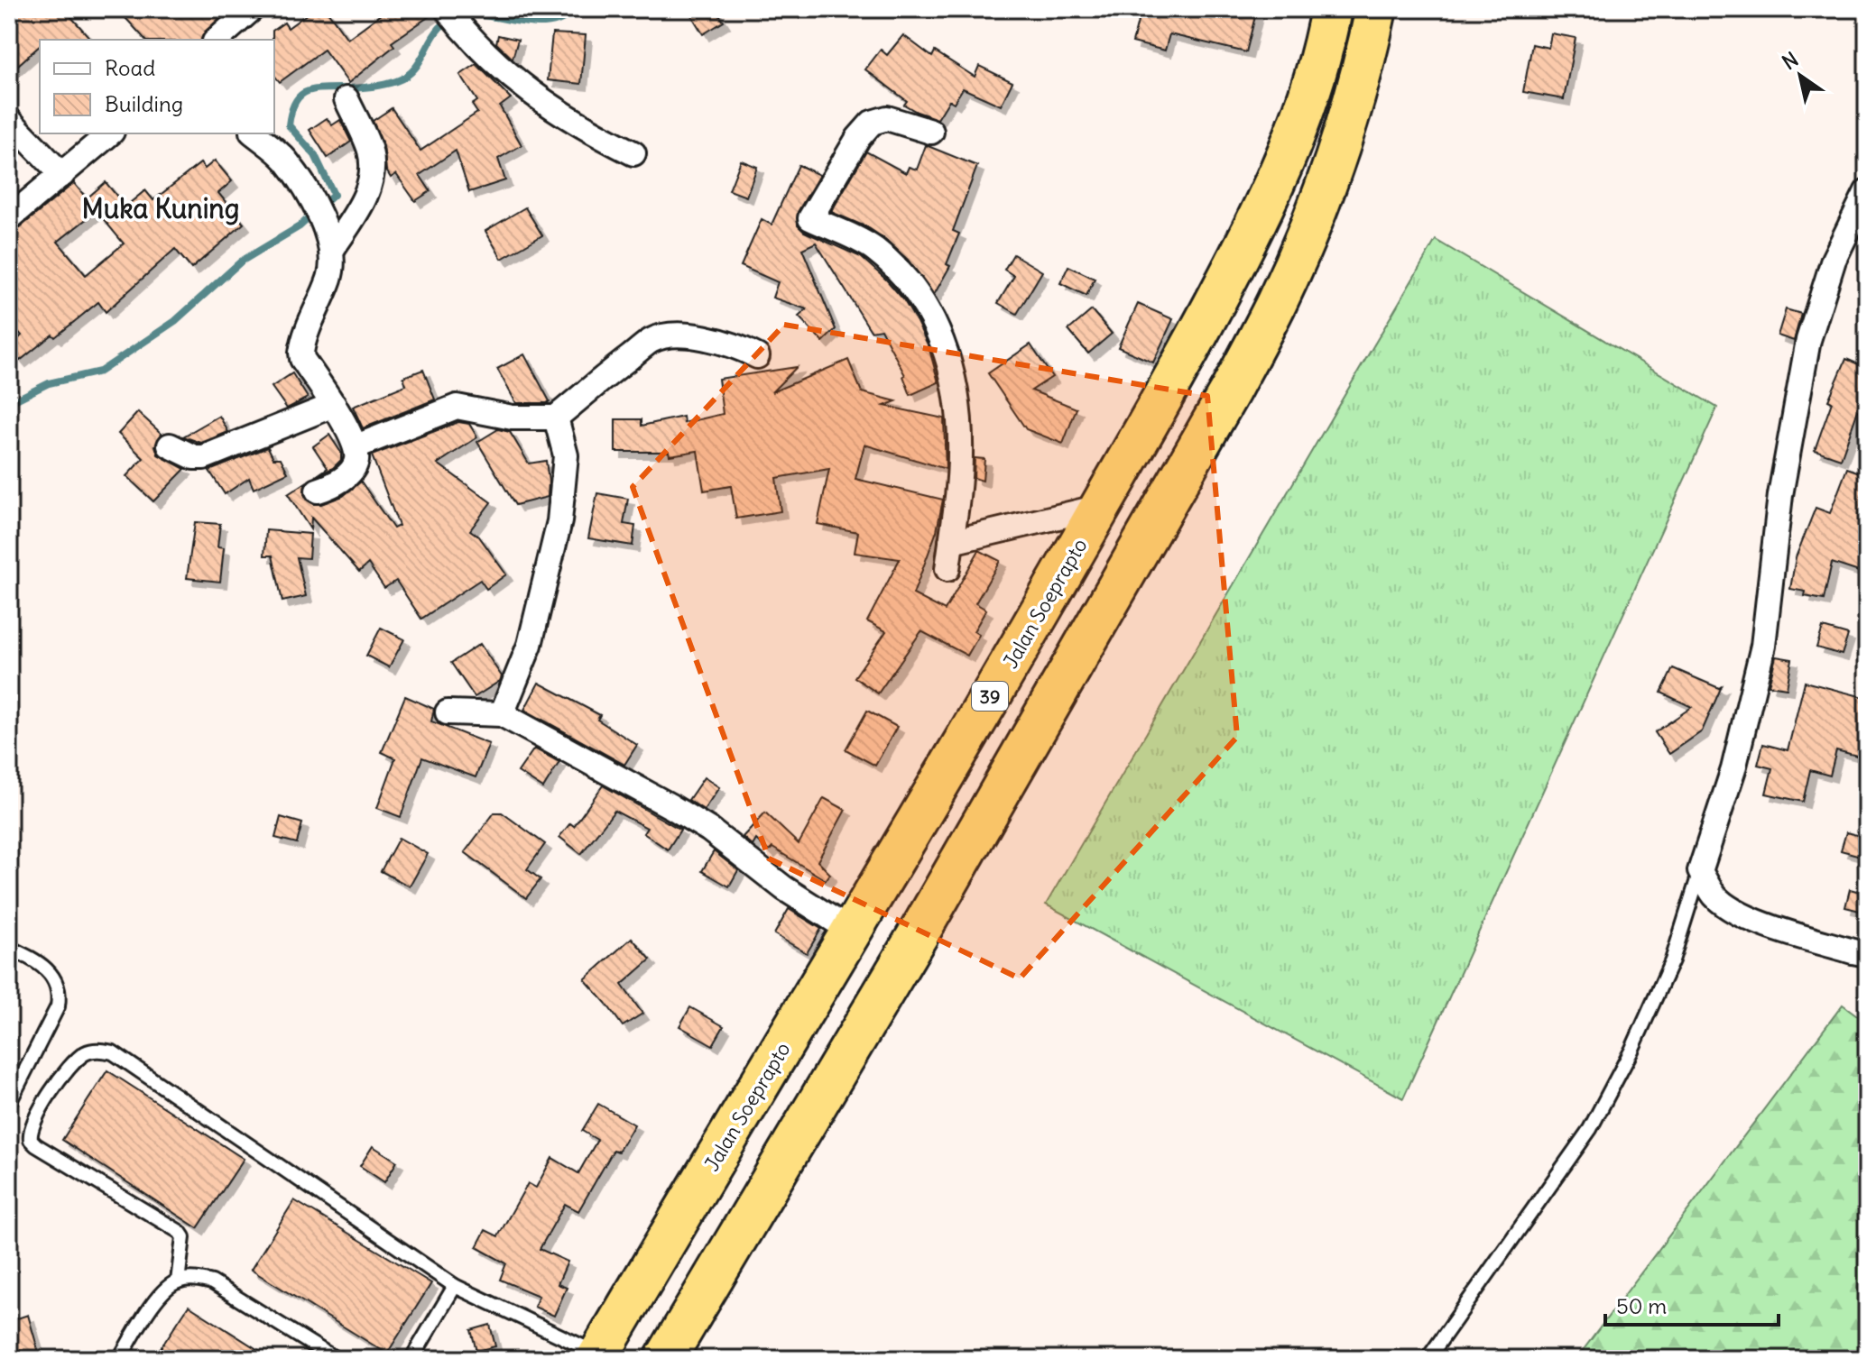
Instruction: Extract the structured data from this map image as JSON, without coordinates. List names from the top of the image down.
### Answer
{
  "streets": {
    "highway": ["Jalan Soeprapto", "39"]
  },
  "districts": ["Muka Kuning"],
  "legend": ["Road", "Building"],
  "scale_bar": "50 m",
  "north": "top left"
}
